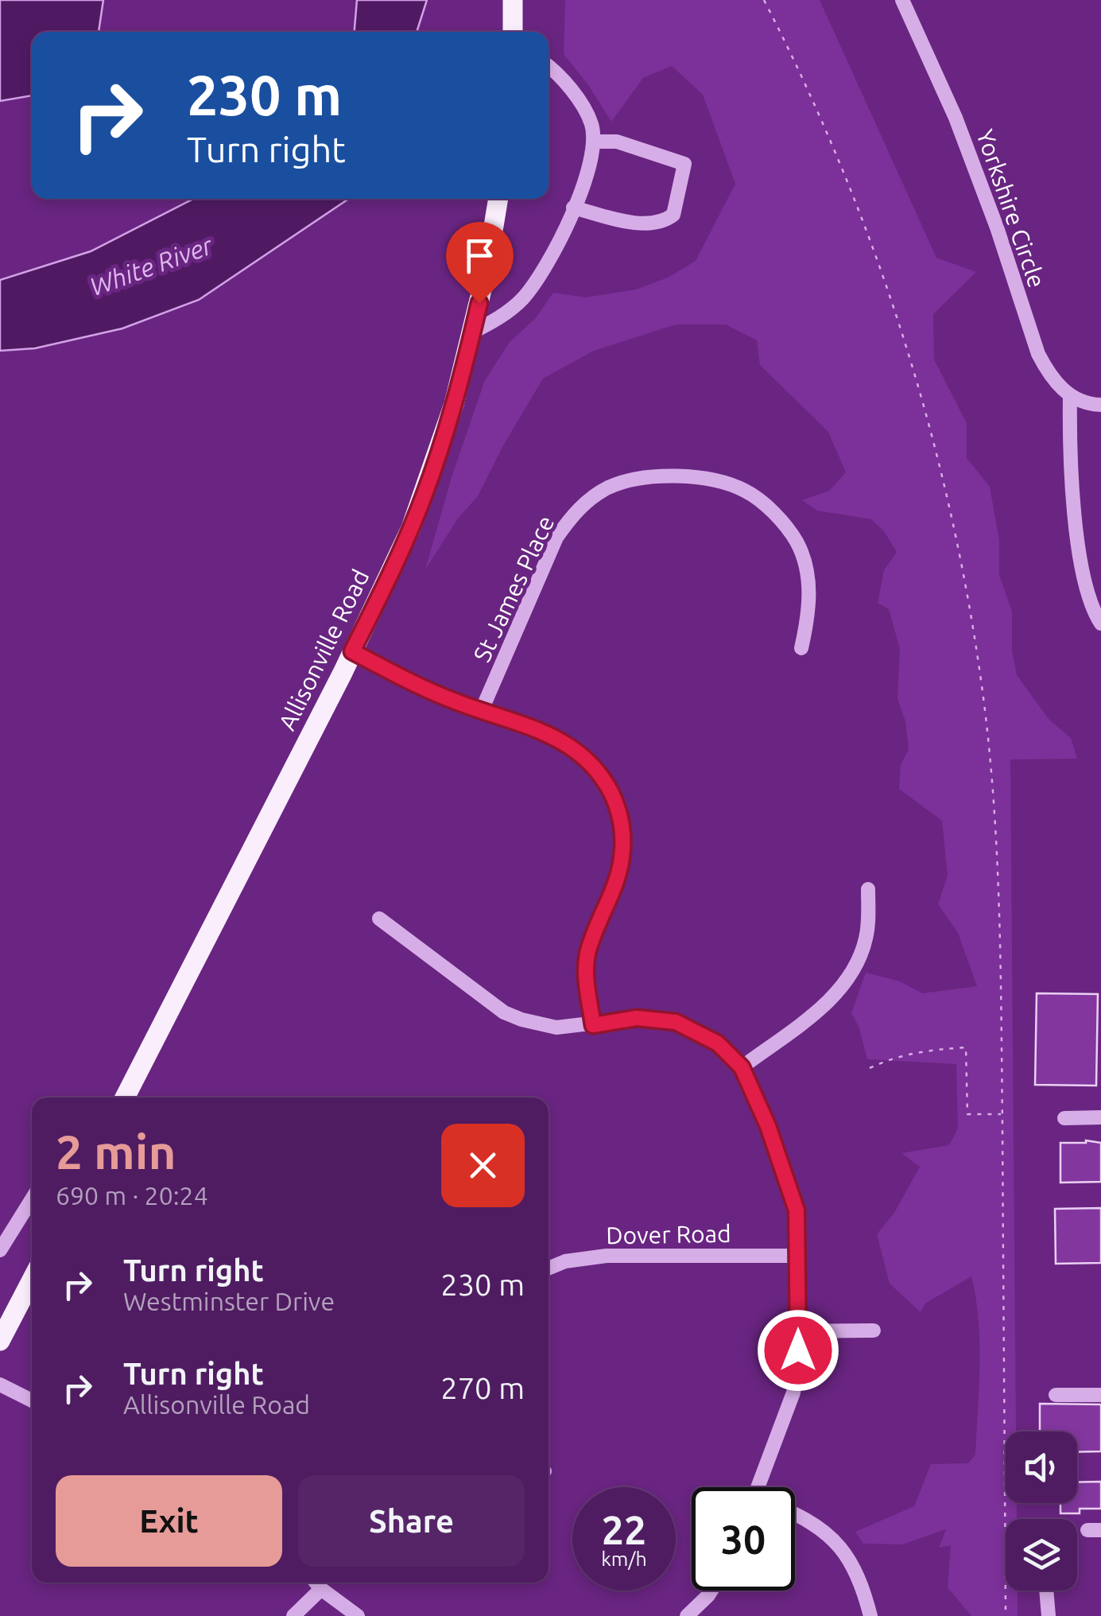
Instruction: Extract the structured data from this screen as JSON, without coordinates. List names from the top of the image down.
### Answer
{
  "streets": {
    "main road": ["Allisonville Road"],
    "street": ["Yorkshire Circle", "St James Place", "Dover Road"]
  },
  "water": ["White River"],
  "page": {
    "turn": ["230 m", "Turn right"],
    "heading": ["2 min", "690 m · 20:24"],
    "list": [
      {
        "name": "Turn right",
        "note": "Westminster Drive",
        "value": "230 m"
      },
      {
        "name": "Turn right",
        "note": "Allisonville Road",
        "value": "270 m"
      }
    ],
    "buttons": ["Exit", "Share"],
    "speed": "22 km/h",
    "limit": "30"
  }
}
